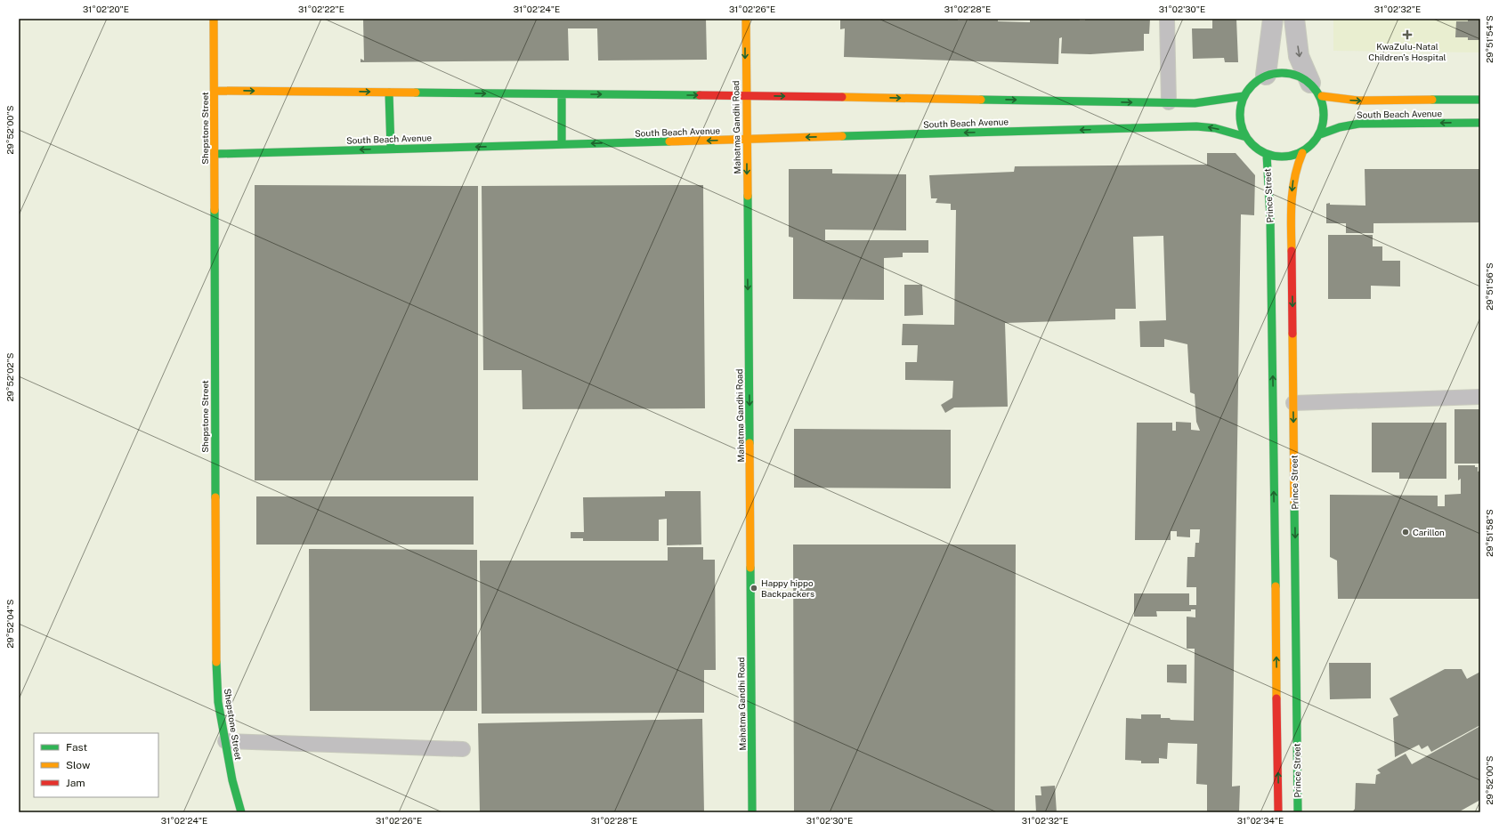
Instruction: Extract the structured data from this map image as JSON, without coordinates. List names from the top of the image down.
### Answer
{
  "streets": {
    "street": [
      "South Beach Avenue",
      "Mahatma Gandhi Road",
      "Shepstone Street",
      "Prince Street"
    ]
  },
  "crossings": [
    ["South Beach Avenue", "Mahatma Gandhi Road"],
    ["South Beach Avenue", "Shepstone Street"],
    ["South Beach Avenue", "Prince Street"]
  ],
  "one_way": ["Mahatma Gandhi Road"],
  "places": {
    "health": ["KwaZulu-Natal Children’s Hospital"],
    "other": ["Carillon", "Happy hippo Backpackers"]
  },
  "legend": ["Fast", "Slow", "Jam"],
  "coordinates": [
    "31°02'20\"E",
    "31°02'22\"E",
    "31°02'24\"E",
    "31°02'26\"E",
    "31°02'28\"E",
    "31°02'30\"E",
    "31°02'32\"E",
    "29°51'54\"S",
    "29°52'00\"S",
    "29°51'56\"S",
    "29°52'02\"S",
    "29°51'58\"S",
    "29°52'04\"S",
    "31°02'34\"E"
  ]
}
